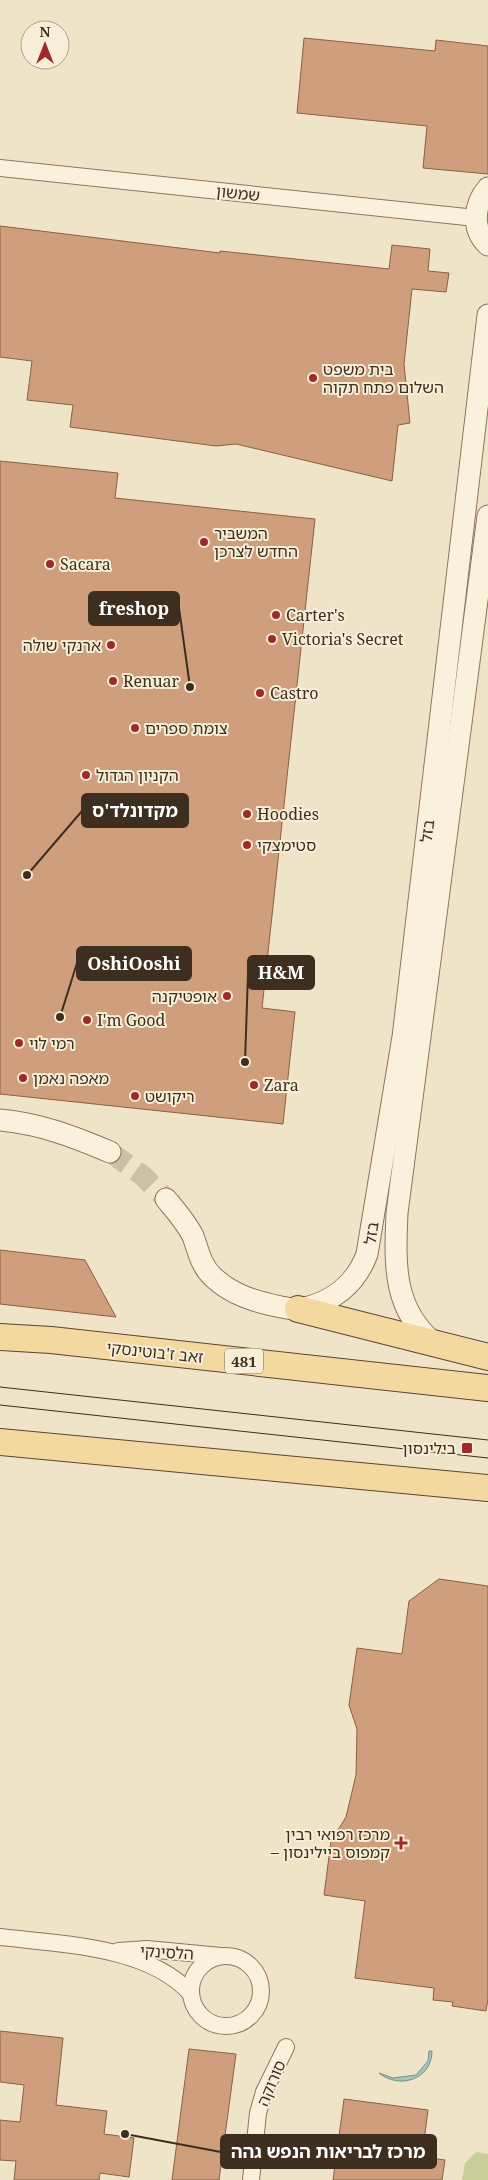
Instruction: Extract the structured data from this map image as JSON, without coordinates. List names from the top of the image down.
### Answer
{
  "streets": {
    "main road": ["זאב ז'בוטינסקי", "481"],
    "street": [
      "שמשון",
      "בזל",
      "הלסינקי",
      "סורוקה"
    ]
  },
  "places": {
    "other": [
      "בית משפט השלום פתח תקוה",
      "המשביר החדש לצרכן",
      "Sacara",
      "Carter's",
      "Victoria's Secret",
      "ארנקי שולה",
      "Renuar",
      "freshop",
      "Castro",
      "צומת ספרים",
      "הקניון הגדול",
      "Hoodies",
      "סטימצקי",
      "מקדונלד'ס",
      "אופטיקנה",
      "OshiOoshi",
      "I'm Good",
      "רמי לוי",
      "H&M",
      "מאפה נאמן",
      "Zara",
      "ריקושט",
      "מרכז לבריאות הנפש גהה"
    ],
    "transit": ["בילינסון"],
    "health": ["מרכז רפואי רבין – קמפוס ביילינסון"]
  },
  "north": "top"
}
